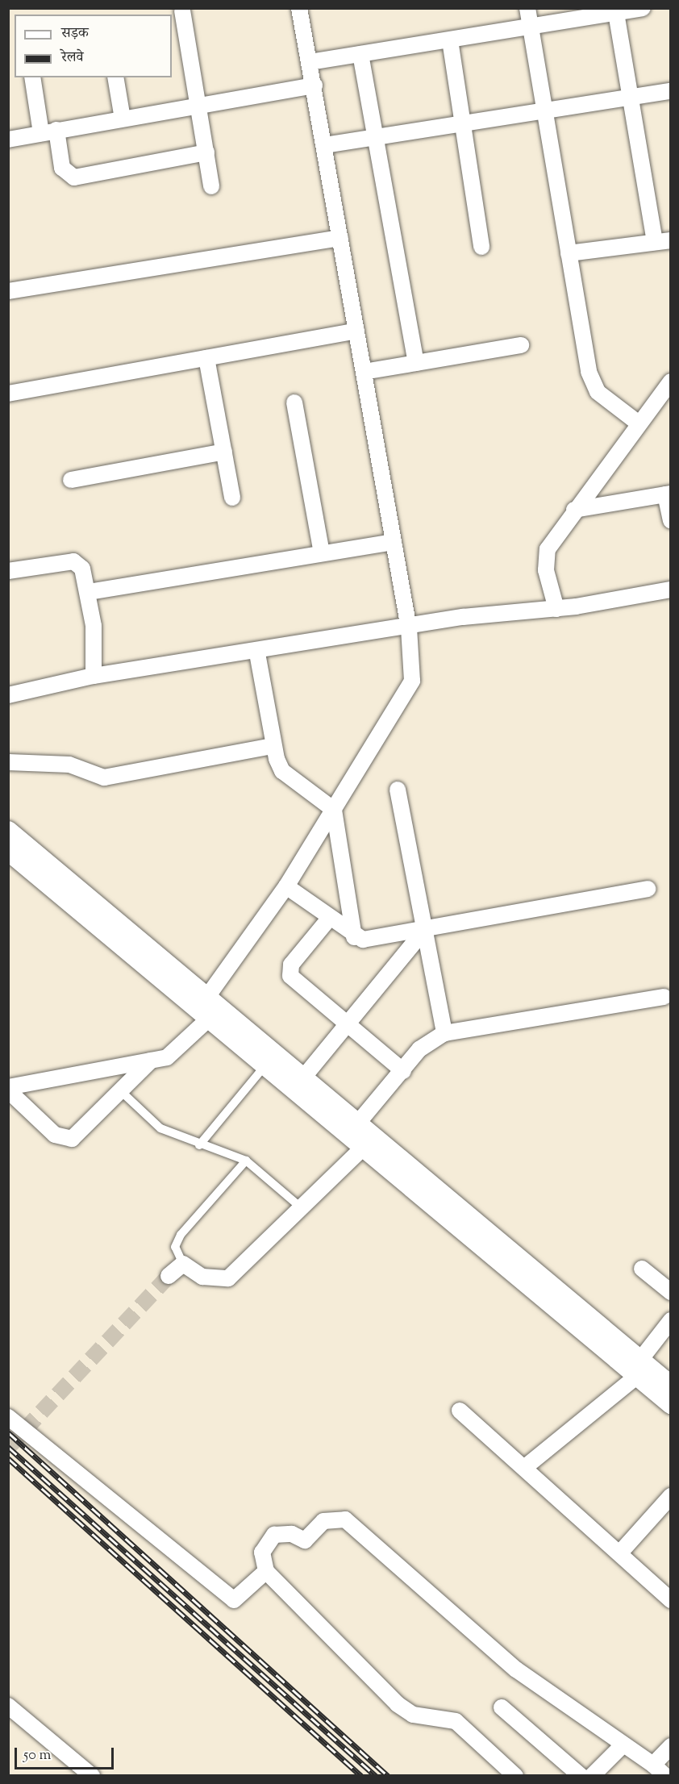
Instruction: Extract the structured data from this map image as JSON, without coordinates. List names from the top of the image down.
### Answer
{
  "legend": ["सड़क", "रेलवे"],
  "scale_bar": "50 m"
}
